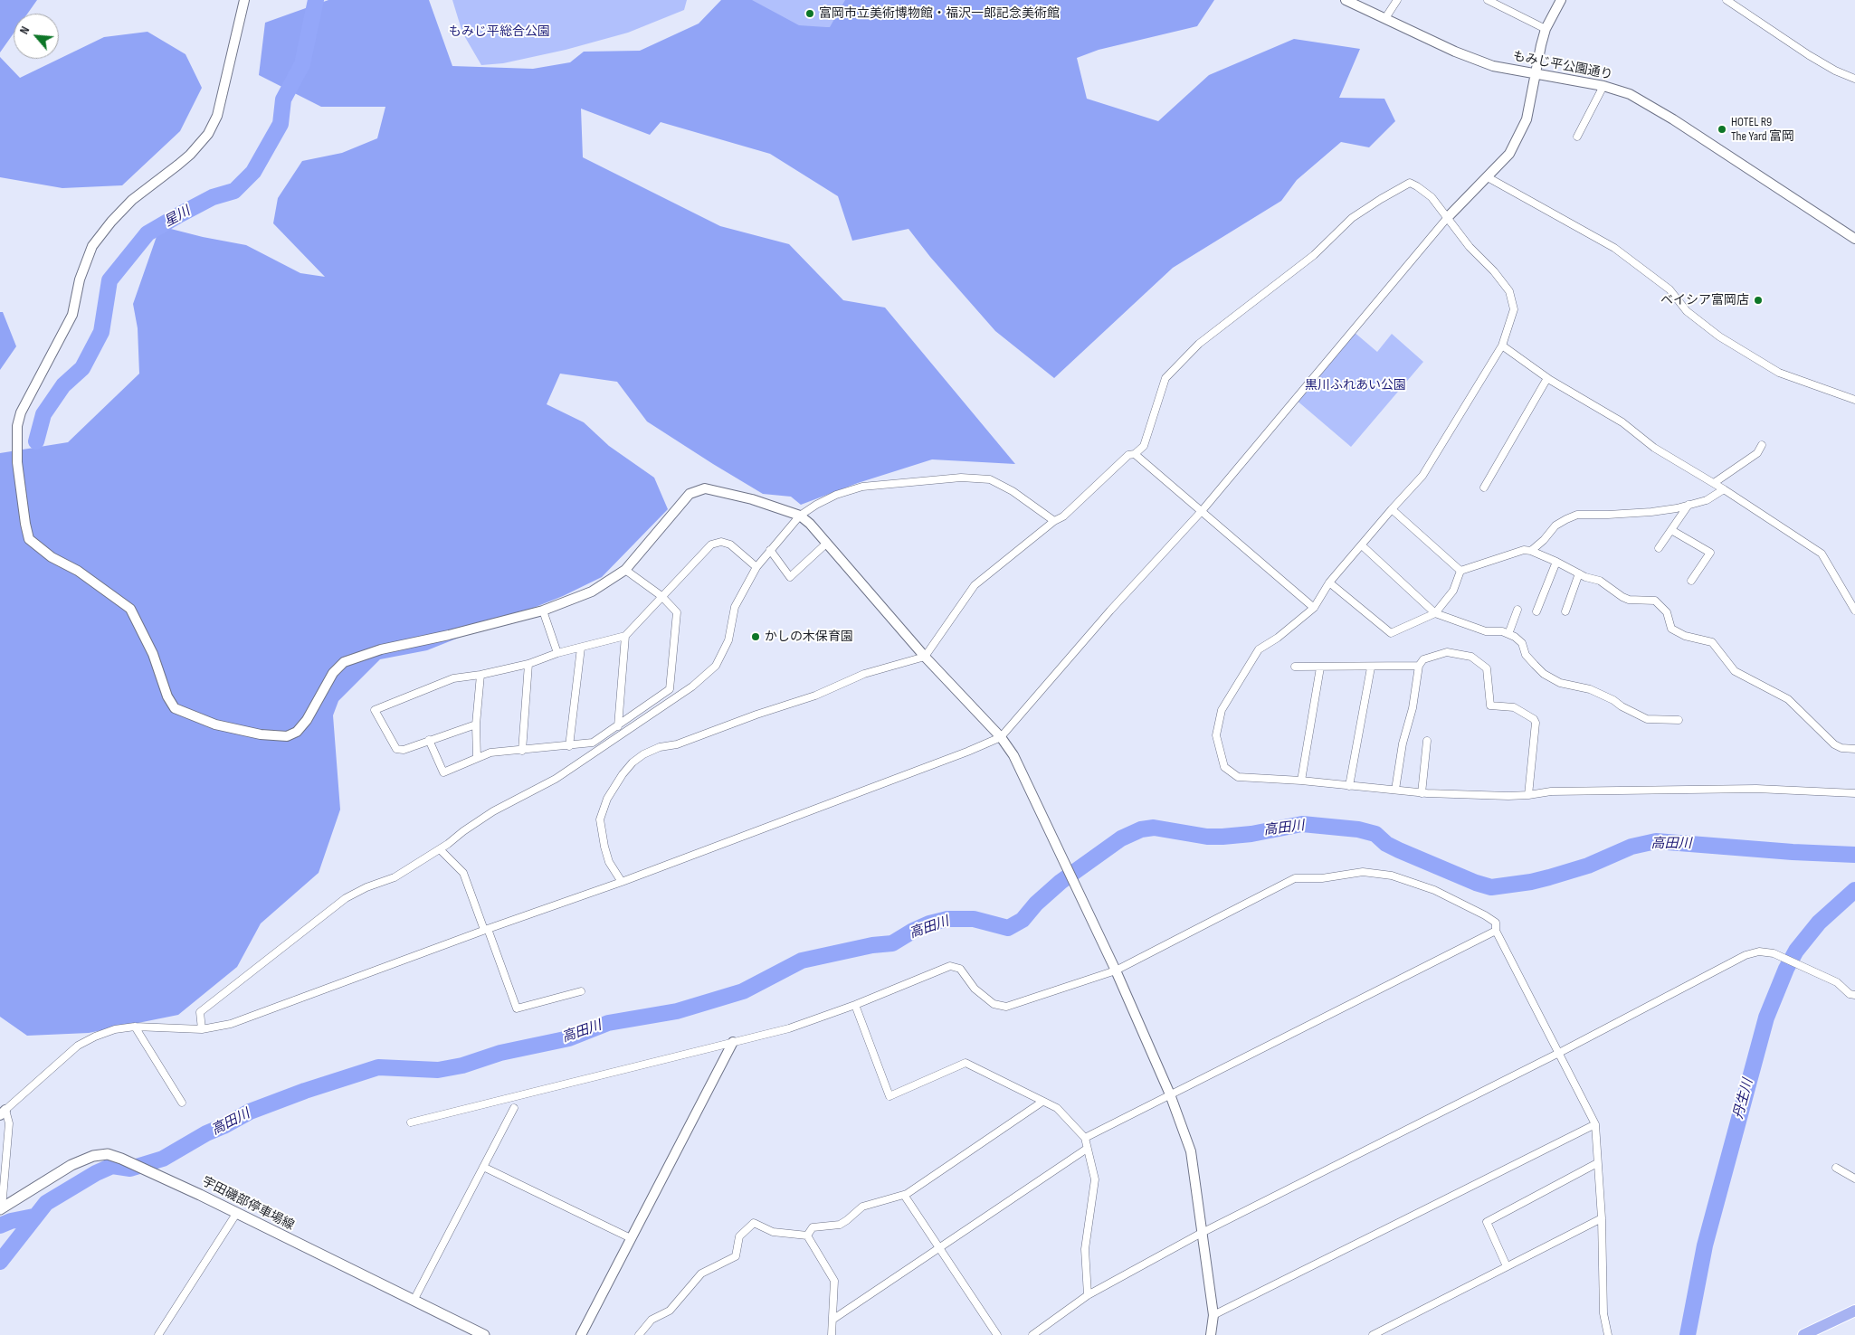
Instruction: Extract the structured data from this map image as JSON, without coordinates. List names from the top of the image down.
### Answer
{
  "streets": {
    "main road": ["宇田磯部停車場線"],
    "street": ["もみじ平公園通り"]
  },
  "water": ["星川", "高田川", "丹生川"],
  "parks": ["もみじ平総合公園", "黒川ふれあい公園"],
  "places": [
    "富岡市立美術博物館・福沢一郎記念美術館",
    "HOTEL R9 The Yard 富岡",
    "ベイシア富岡店",
    "かしの木保育園"
  ],
  "north": "top left"
}
